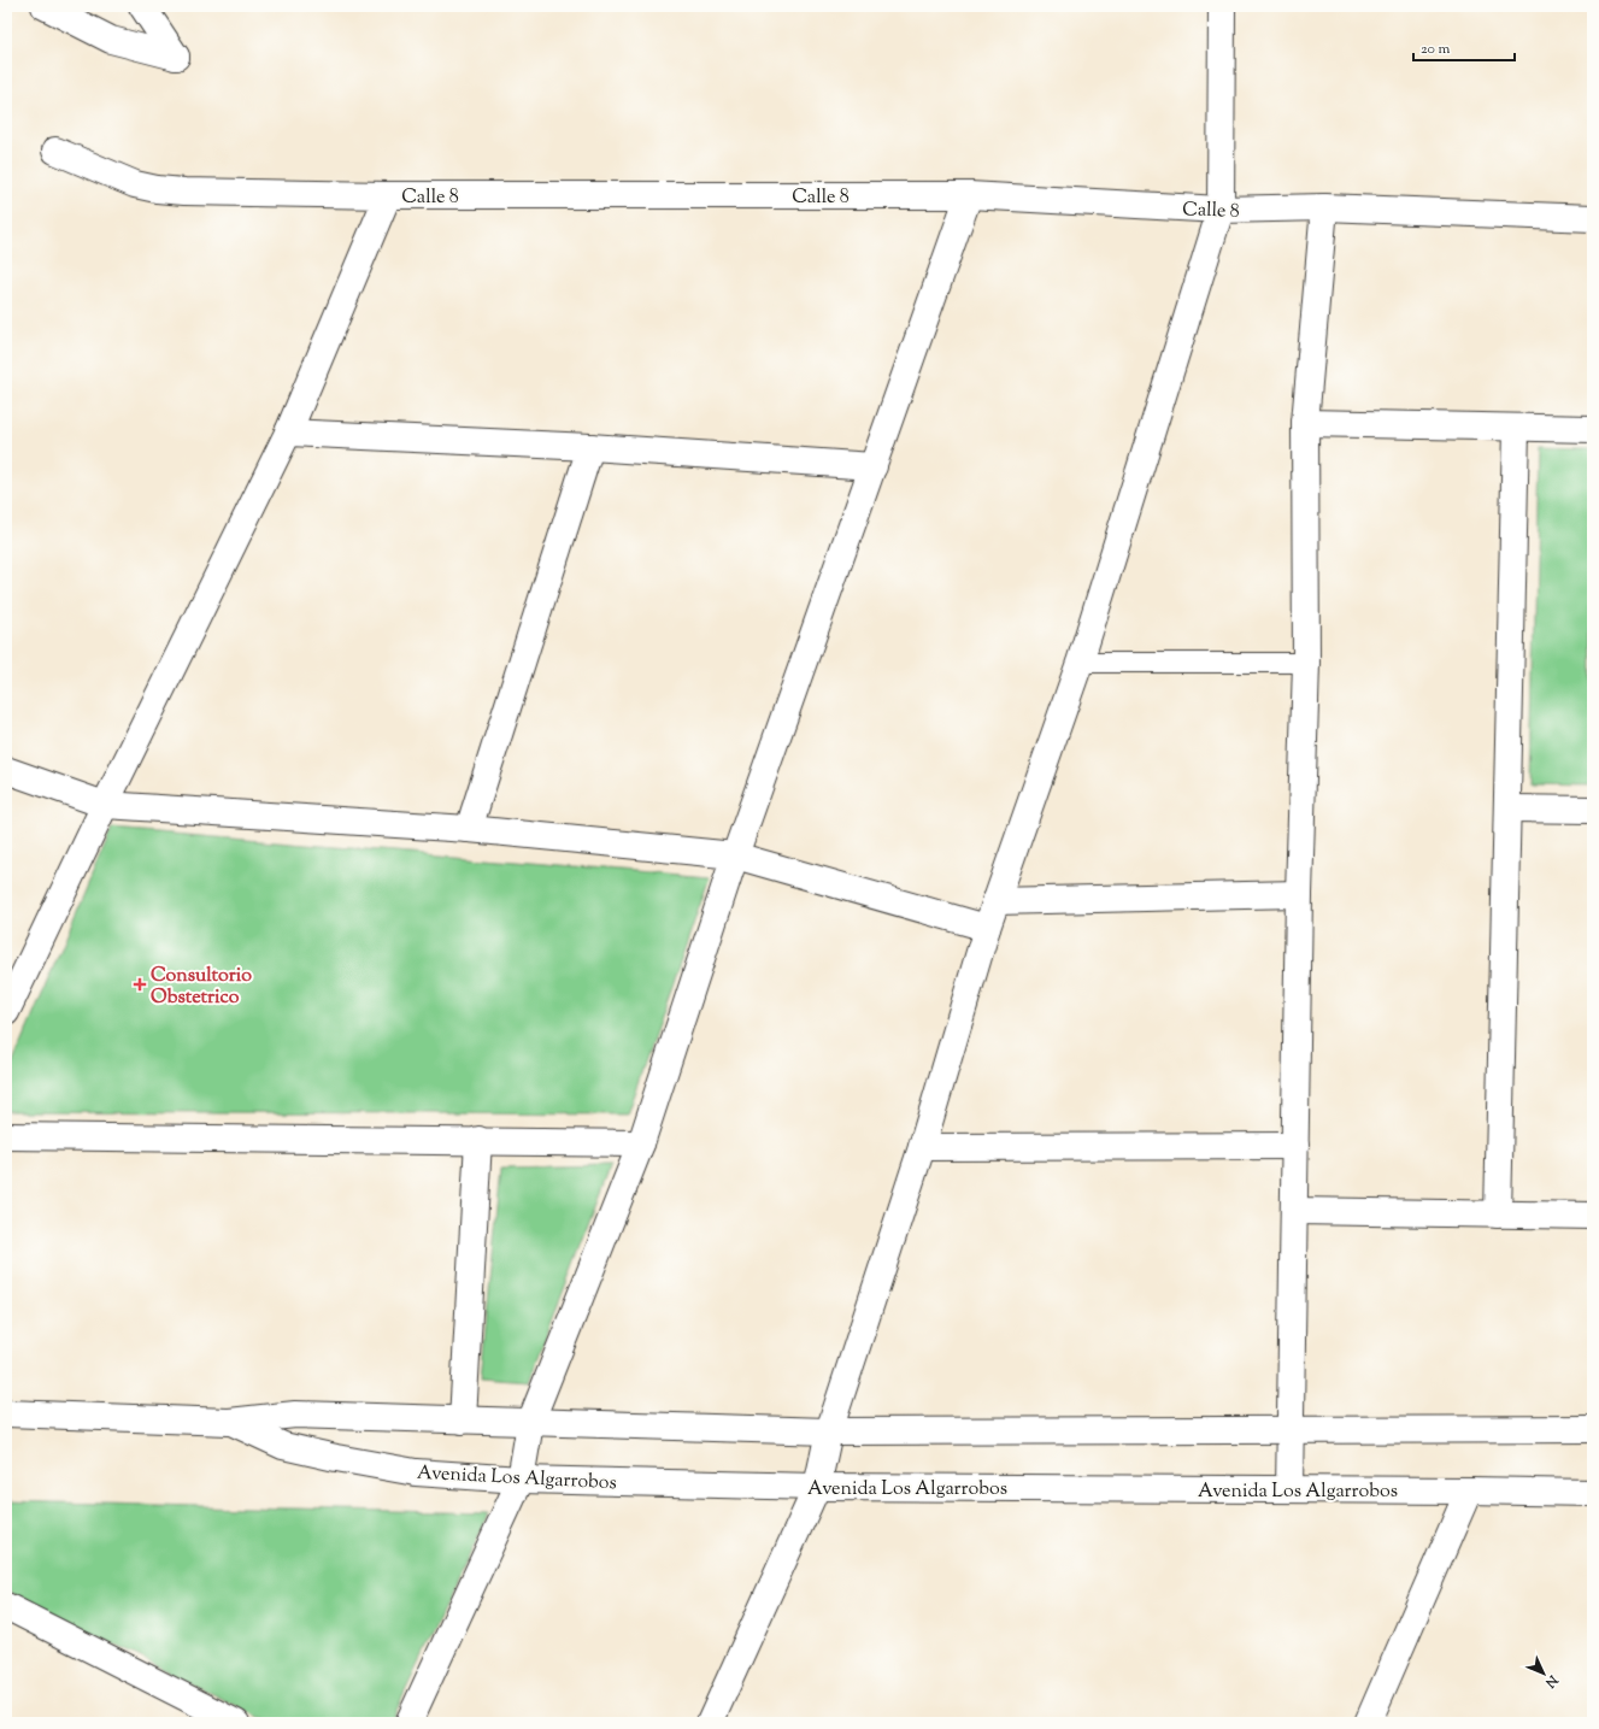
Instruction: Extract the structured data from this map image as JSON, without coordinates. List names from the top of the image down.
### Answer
{
  "streets": {
    "street": ["Calle 8", "Avenida Los Algarrobos"]
  },
  "places": {
    "health": ["Consultorio Obstetrico"]
  },
  "scale_bar": "20 m",
  "north": "bottom right"
}
